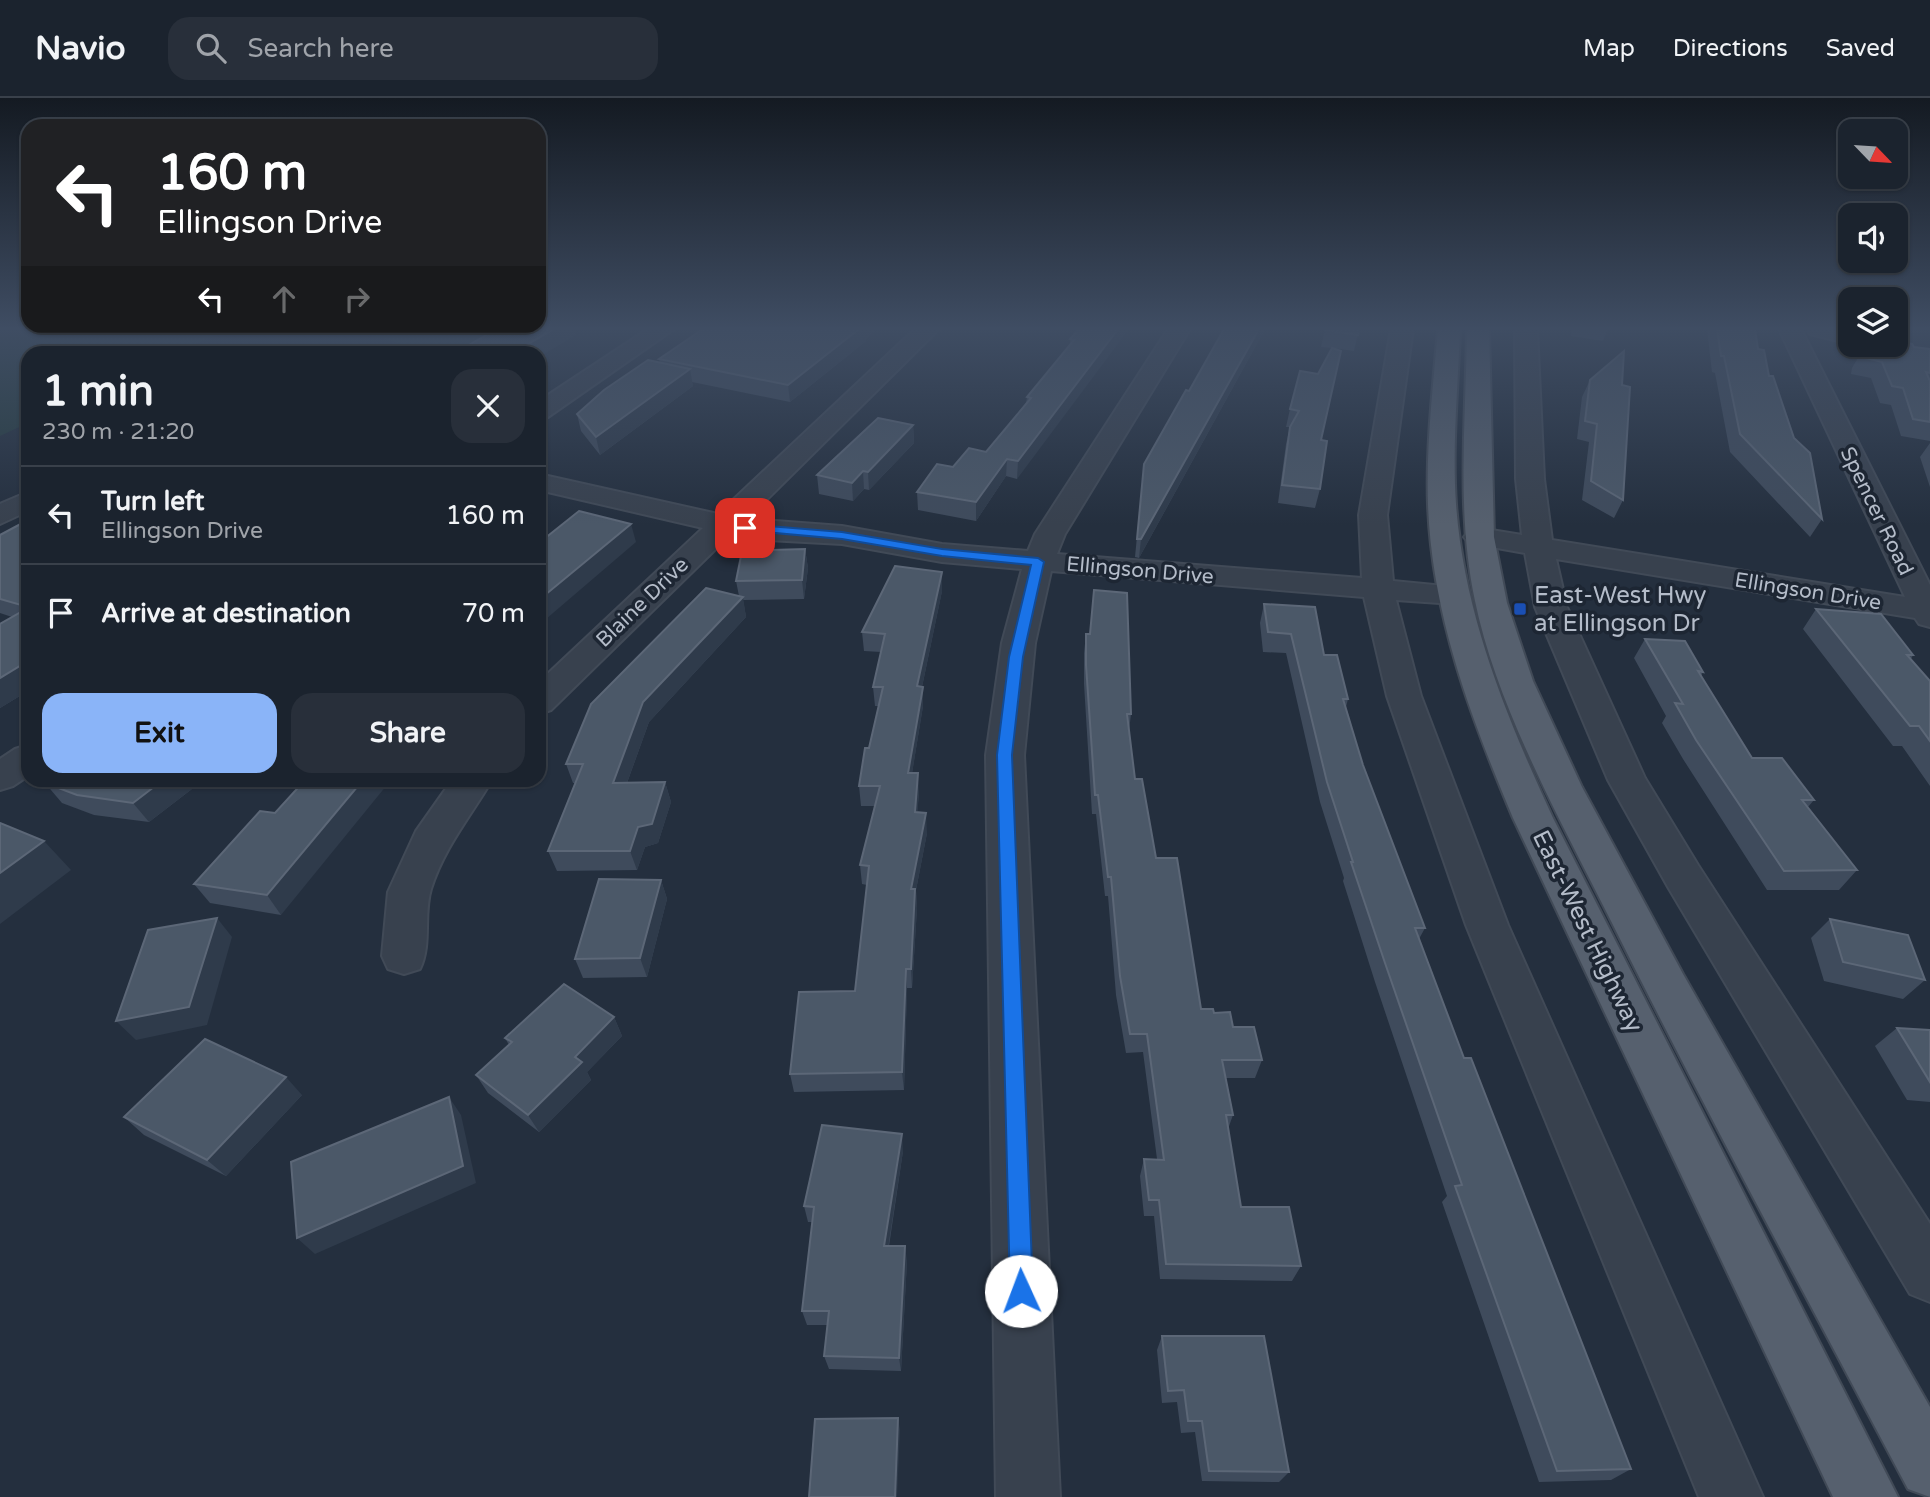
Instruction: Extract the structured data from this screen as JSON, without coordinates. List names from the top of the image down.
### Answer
{
  "streets": {
    "main road": ["East-West Highway"],
    "street": ["Spencer Road", "Ellingson Drive", "Blaine Drive"]
  },
  "crossings": [
    ["Spencer Road", "Ellingson Drive"],
    ["Ellingson Drive", "Blaine Drive"],
    ["Ellingson Drive", "East-West Highway"]
  ],
  "places": {
    "transit": ["East-West Hwy at Ellingson Dr"]
  },
  "north": "bottom right",
  "page": {
    "header": "Navio",
    "search": "Search here",
    "nav": ["Map", "Directions", "Saved"],
    "turn": ["160 m", "Ellingson Drive"],
    "heading": ["1 min", "230 m · 21:20"],
    "list": [
      {
        "name": "Turn left",
        "note": "Ellingson Drive",
        "value": "160 m"
      },
      {
        "name": "Arrive at destination",
        "value": "70 m"
      }
    ],
    "buttons": ["Exit", "Share"]
  }
}
